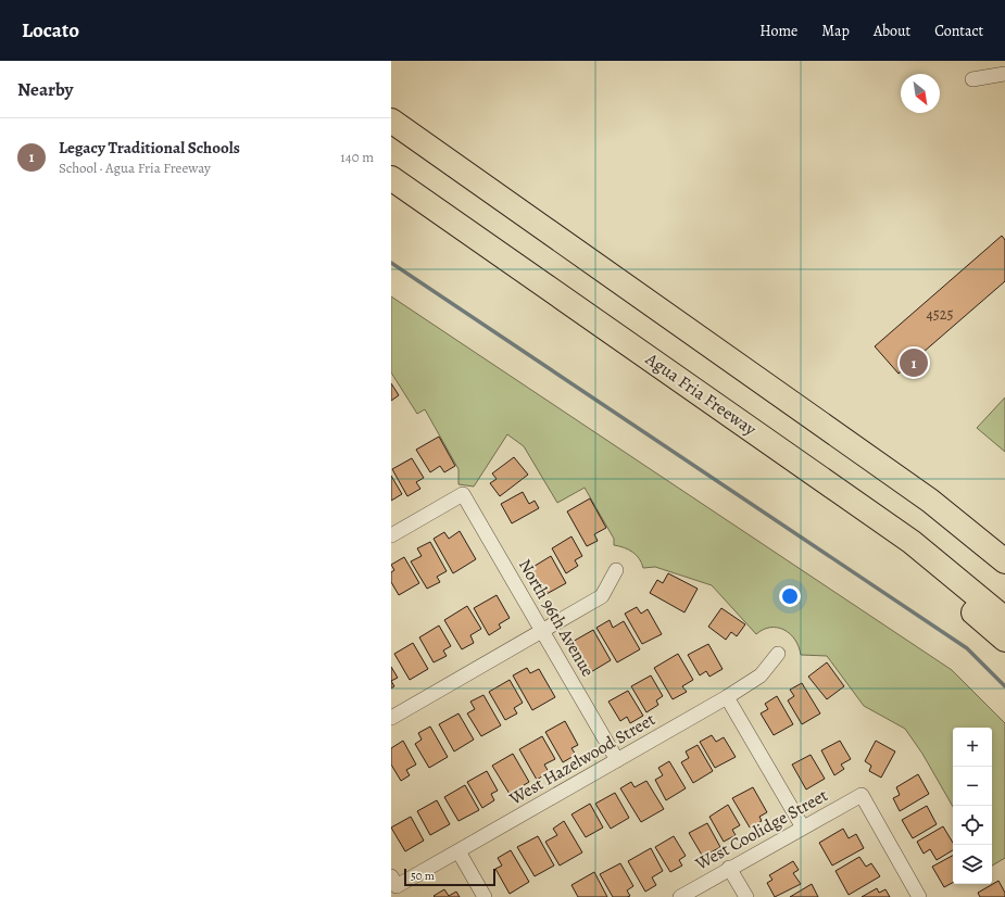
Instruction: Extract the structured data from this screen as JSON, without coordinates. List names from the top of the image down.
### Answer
{
  "streets": {
    "highway": ["Agua Fria Freeway"],
    "street": ["North 96th Avenue", "West Hazelwood Street", "West Coolidge Street"]
  },
  "crossings": [
    ["North 96th Avenue", "West Hazelwood Street"]
  ],
  "house_numbers": ["4525"],
  "scale_bar": "50 m",
  "north": "bottom right",
  "page": {
    "header": "Locato",
    "nav": [
      "Home",
      "Map",
      "About",
      "Contact"
    ],
    "heading": "Nearby",
    "list": [
      {
        "mark": "1",
        "name": "Legacy Traditional Schools",
        "note": "School · Agua Fria Freeway",
        "value": "140 m"
      }
    ],
    "pins": "1",
    "map_buttons": ["+", "−"],
    "scale": "50 m"
  }
}
